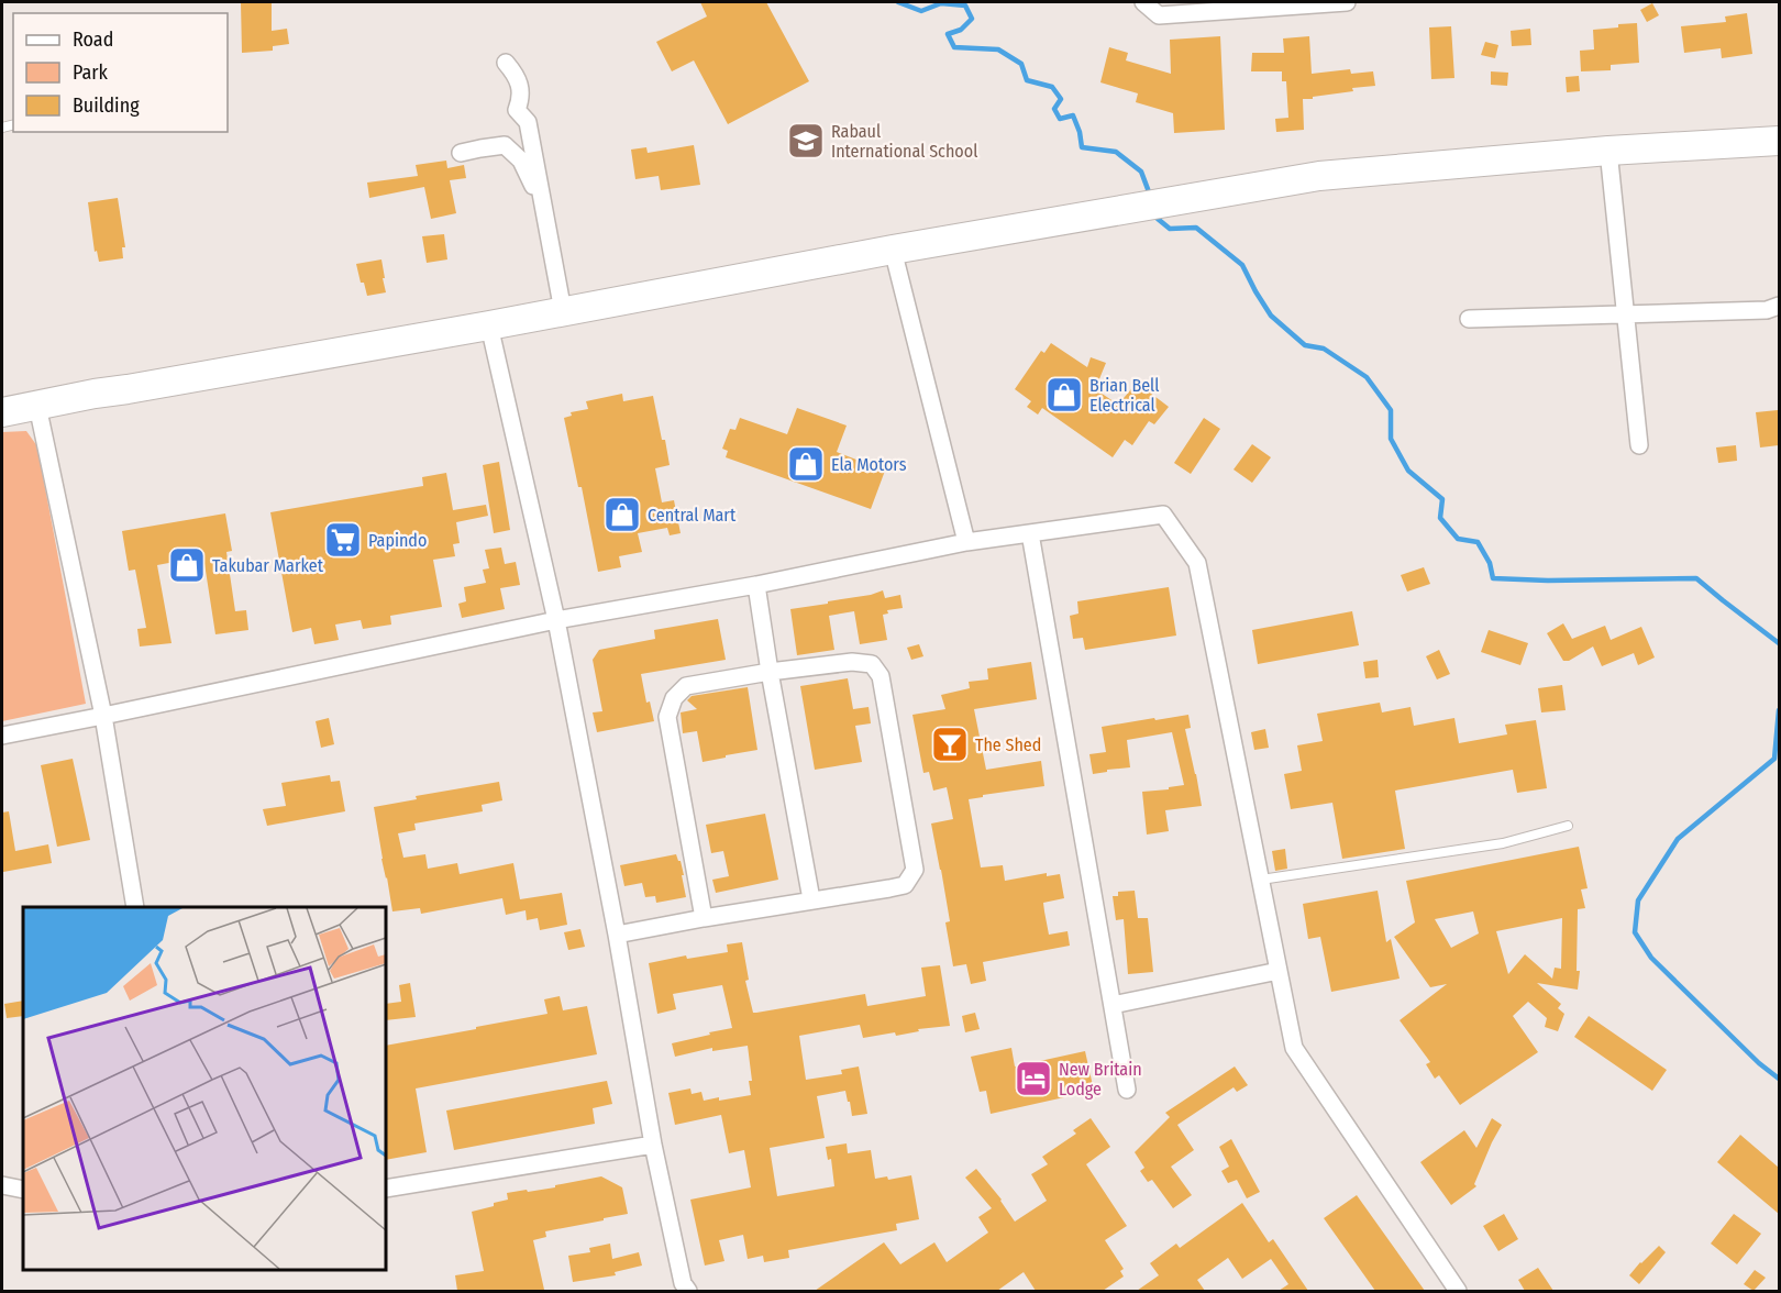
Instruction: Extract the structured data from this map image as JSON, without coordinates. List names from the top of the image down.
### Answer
{
  "places": {
    "school or university": ["Rabaul International School"],
    "shop": [
      "Brian Bell Electrical",
      "Ela Motors",
      "Central Mart",
      "Takubar Market"
    ],
    "supermarket": ["Papindo"],
    "bar": ["The Shed"],
    "hotel": ["New Britain Lodge"]
  },
  "legend": ["Road", "Park", "Building"]
}
